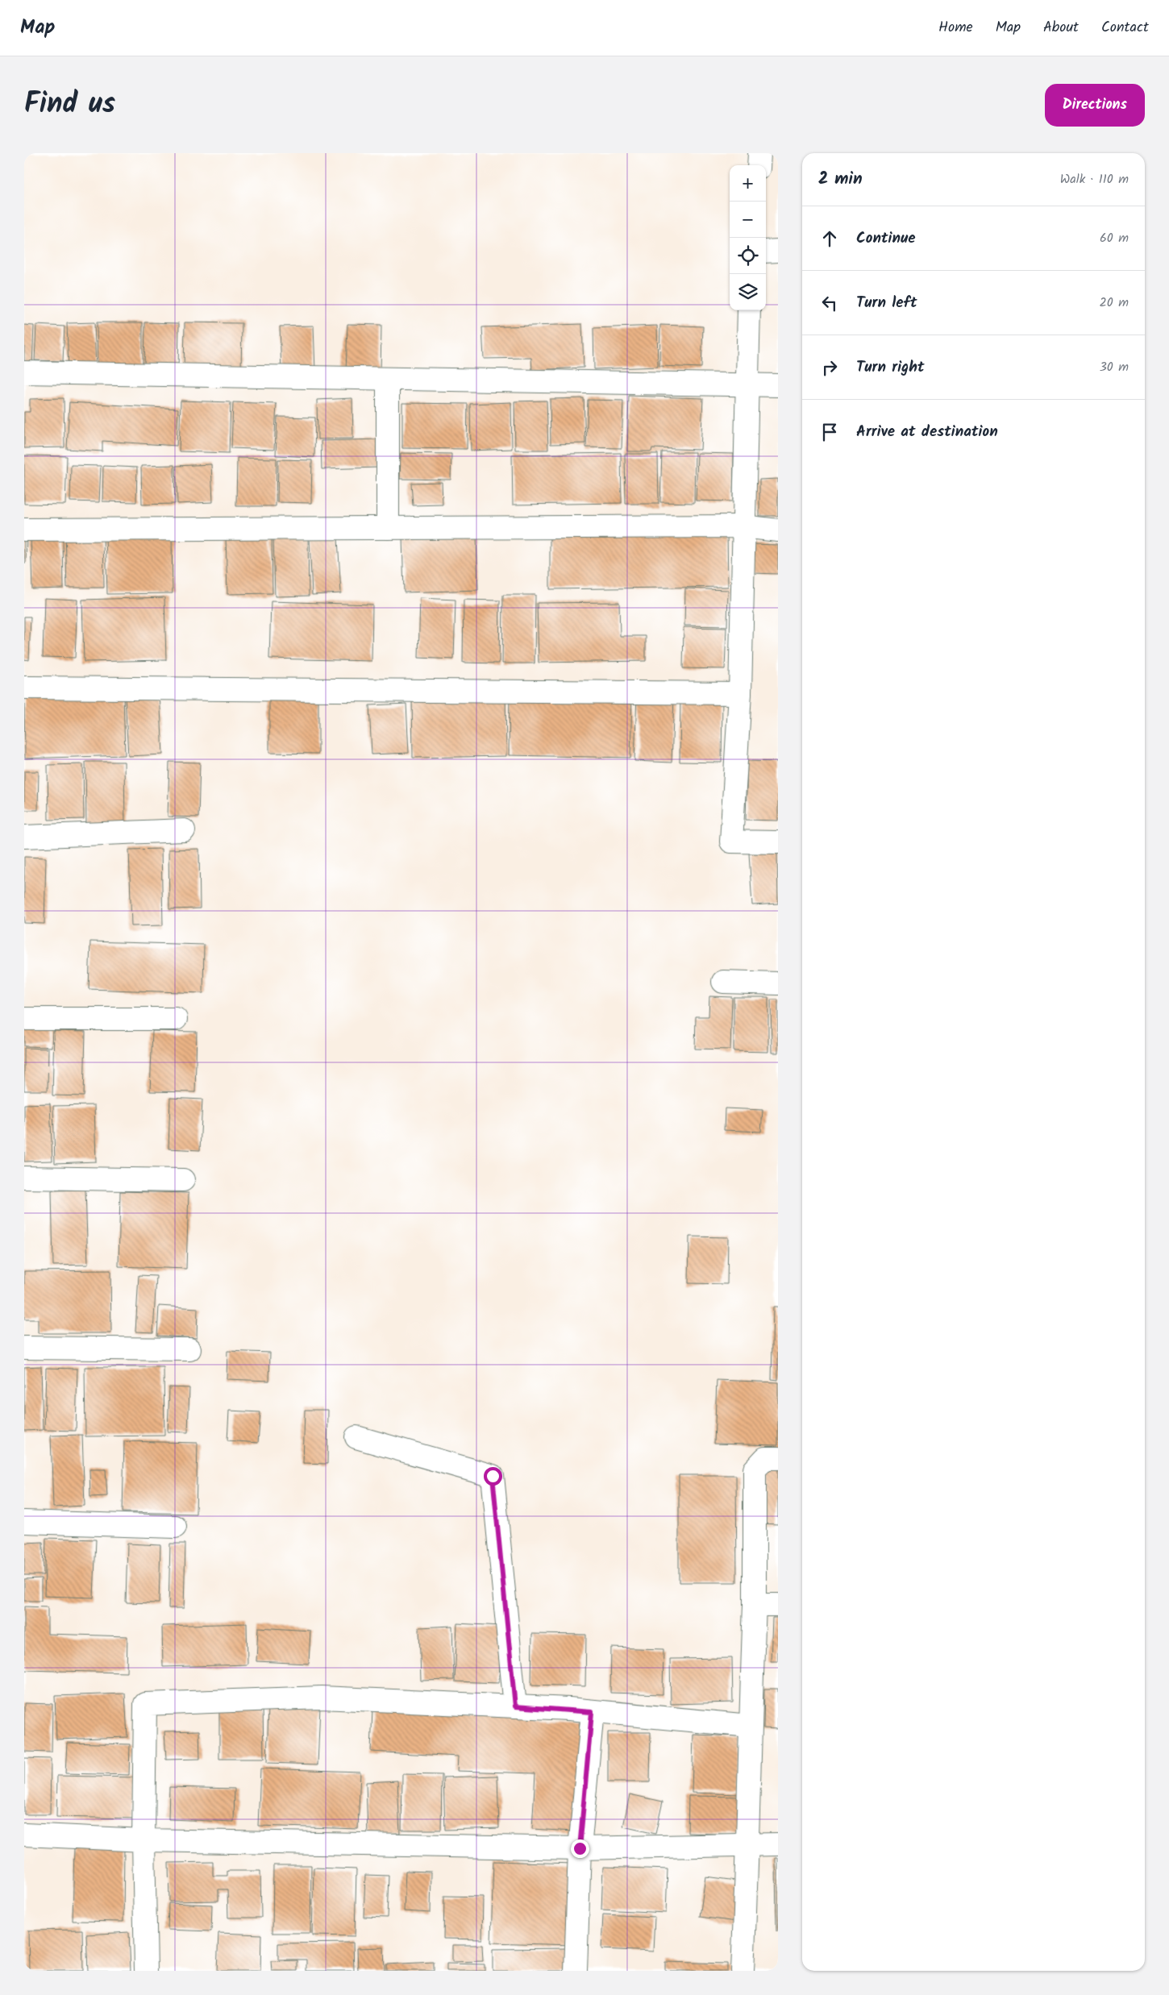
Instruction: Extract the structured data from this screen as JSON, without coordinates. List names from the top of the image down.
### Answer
{
  "page": {
    "header": "Map",
    "nav": [
      "Home",
      "Map",
      "About",
      "Contact"
    ],
    "title": "Find us",
    "buttons": "Directions",
    "heading": ["2 min", "Walk · 110 m"],
    "map_buttons": ["+", "−"],
    "list": [
      ["Continue", "60 m"],
      ["Turn left", "20 m"],
      ["Turn right", "30 m"],
      "Arrive at destination"
    ]
  }
}
